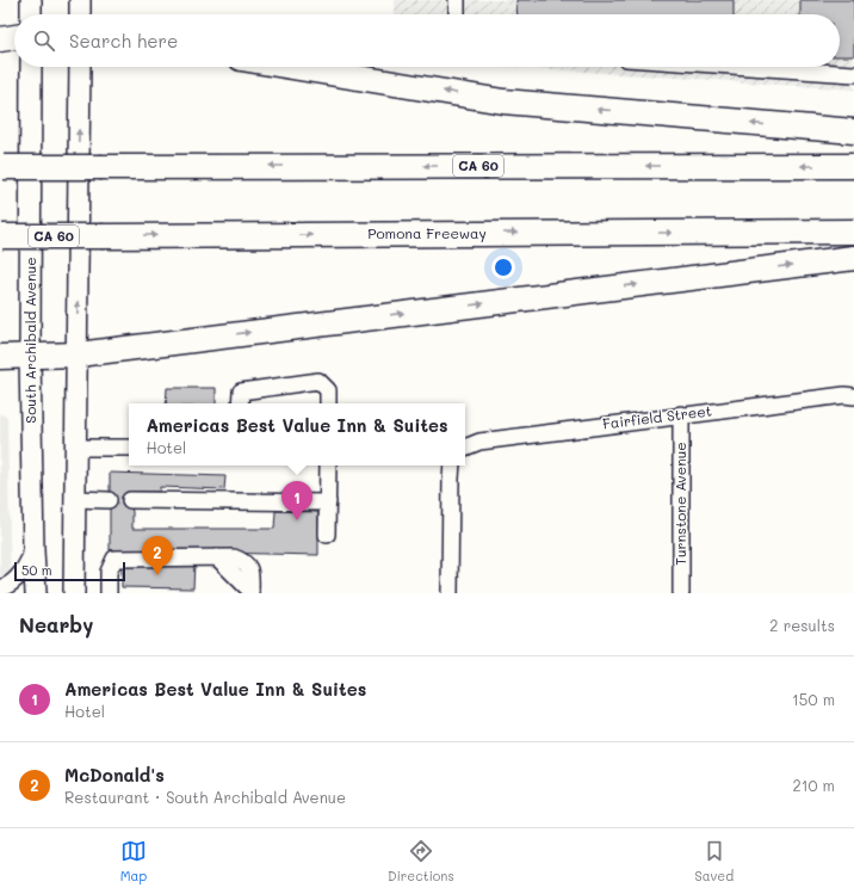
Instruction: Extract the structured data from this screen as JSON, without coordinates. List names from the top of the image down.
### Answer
{
  "streets": {
    "highway": ["CA 60", "Pomona Freeway"],
    "main road": ["South Archibald Avenue"],
    "street": ["Fairfield Street", "Turnstone Avenue"]
  },
  "crossings": [
    ["Fairfield Street", "Turnstone Avenue"]
  ],
  "scale_bar": "50 m",
  "page": {
    "search": "Search here",
    "popup": ["Americas Best Value Inn & Suites", "Hotel"],
    "pins": ["1", "2"],
    "scale": "50 m",
    "heading": ["Nearby", "2 results"],
    "list": [
      {
        "mark": "1",
        "name": "Americas Best Value Inn & Suites",
        "note": "Hotel",
        "value": "150 m"
      },
      {
        "mark": "2",
        "name": "McDonald's",
        "note": "Restaurant · South Archibald Avenue",
        "value": "210 m"
      }
    ],
    "nav": ["Map", "Directions", "Saved"]
  }
}
